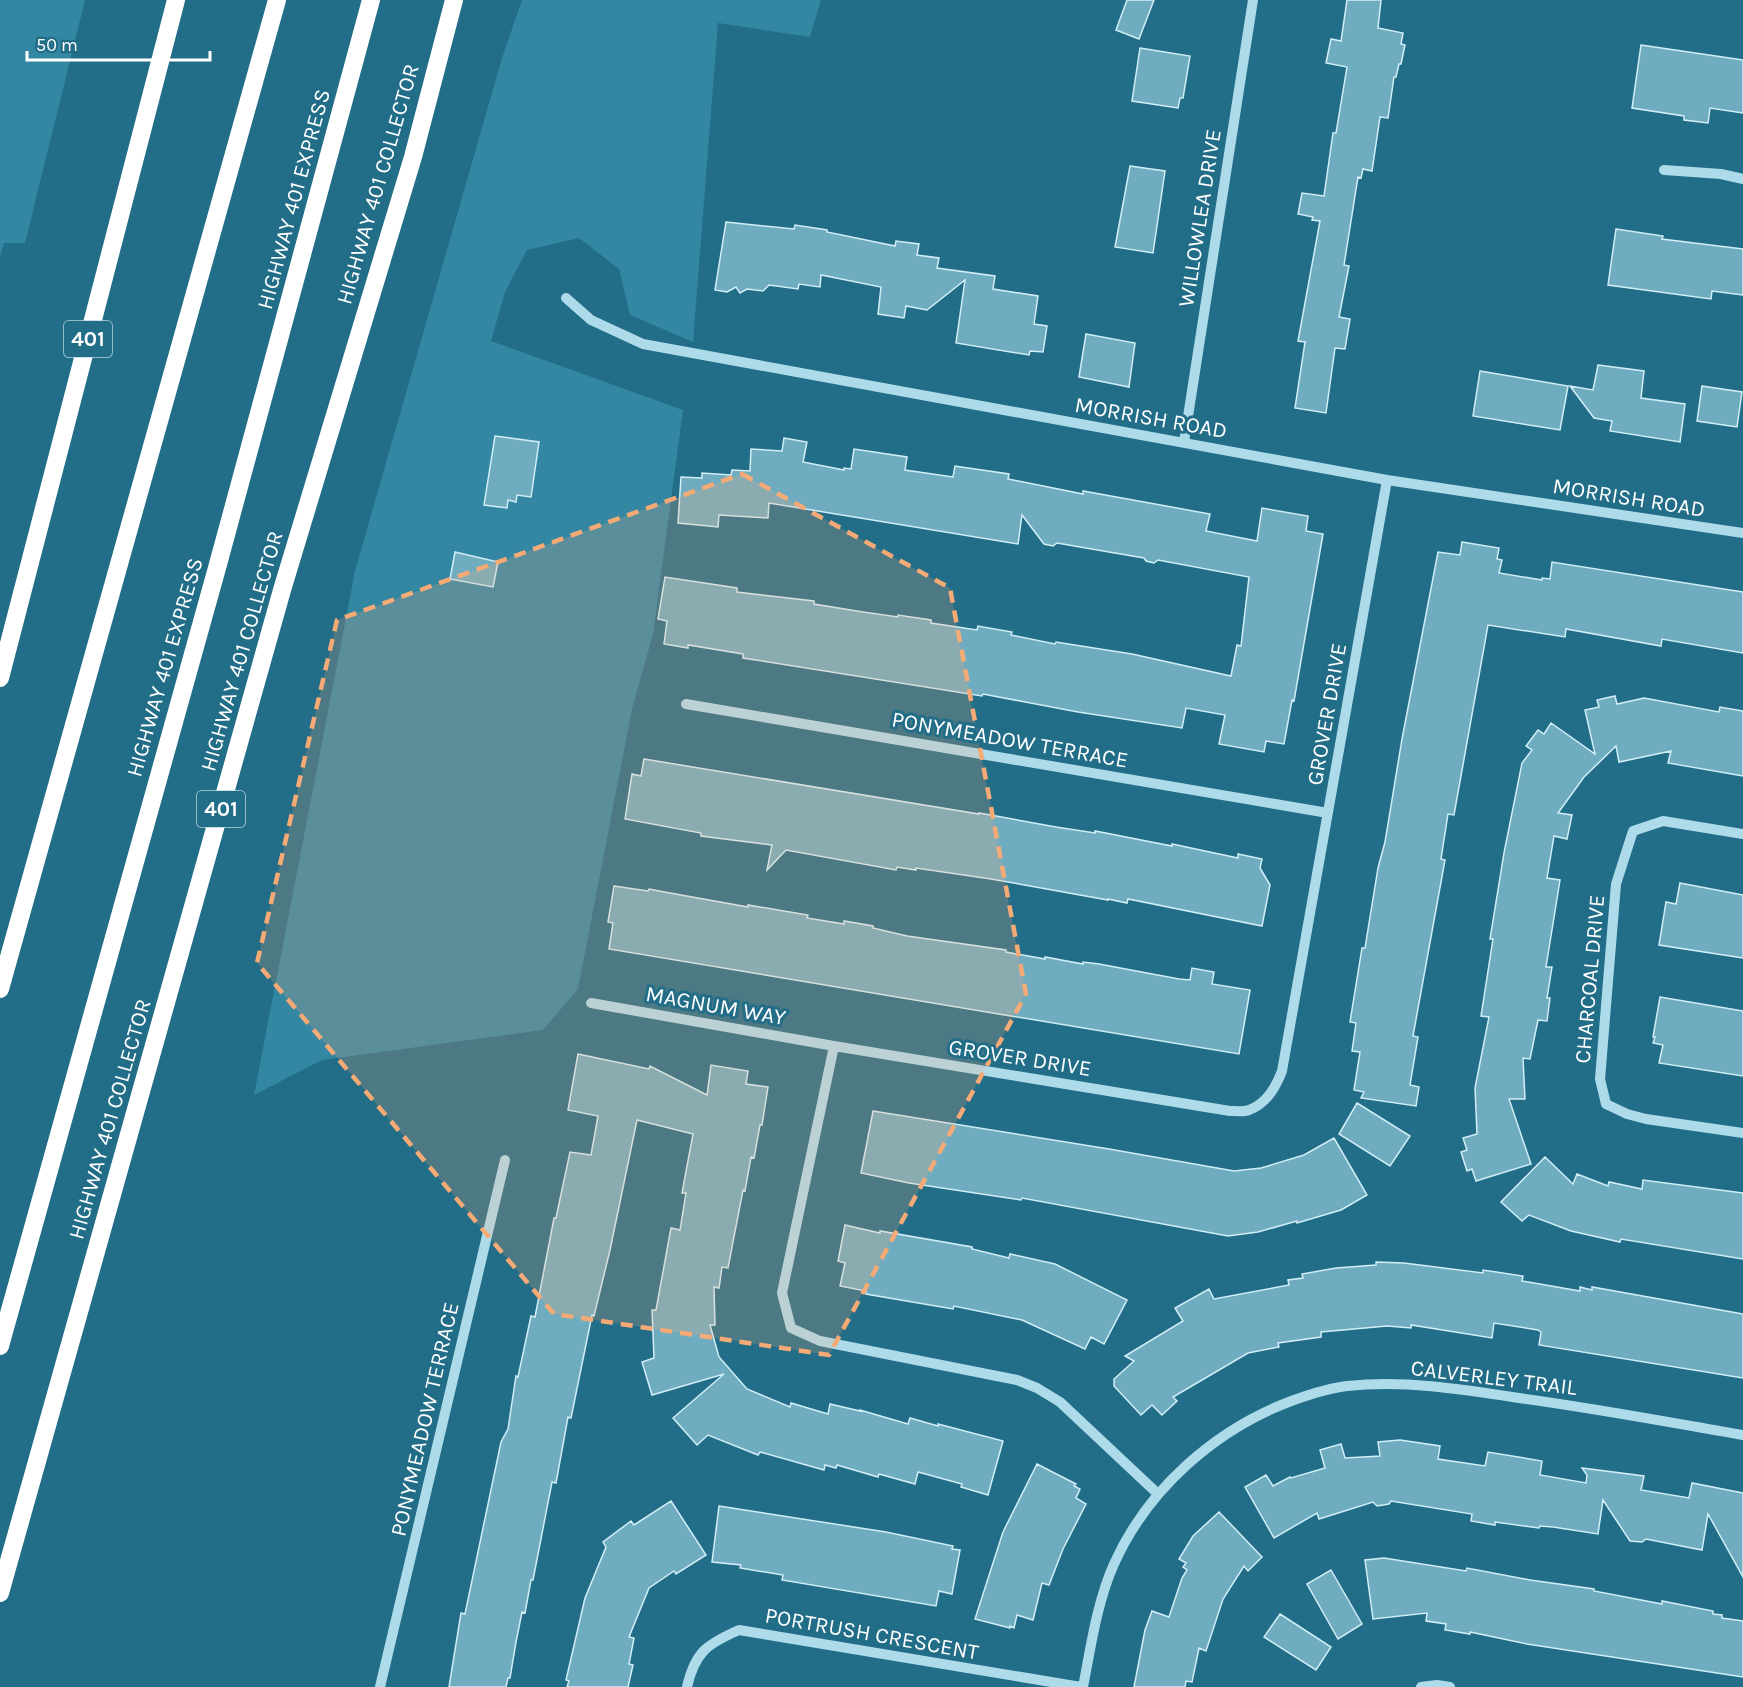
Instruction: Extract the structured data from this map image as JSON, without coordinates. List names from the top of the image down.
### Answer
{
  "streets": {
    "highway": ["HIGHWAY 401 COLLECTOR", "HIGHWAY 401 EXPRESS", "401"],
    "street": [
      "WILLOWLEA DRIVE",
      "MORRISH ROAD",
      "GROVER DRIVE",
      "PONYMEADOW TERRACE",
      "CHARCOAL DRIVE",
      "MAGNUM WAY",
      "CALVERLEY TRAIL",
      "PORTRUSH CRESCENT"
    ]
  },
  "crossings": [
    ["WILLOWLEA DRIVE", "MORRISH ROAD"],
    ["MORRISH ROAD", "GROVER DRIVE"],
    ["GROVER DRIVE", "PONYMEADOW TERRACE"],
    ["GROVER DRIVE", "MAGNUM WAY"],
    ["CALVERLEY TRAIL", "PORTRUSH CRESCENT"]
  ],
  "scale_bar": "50 m"
}
